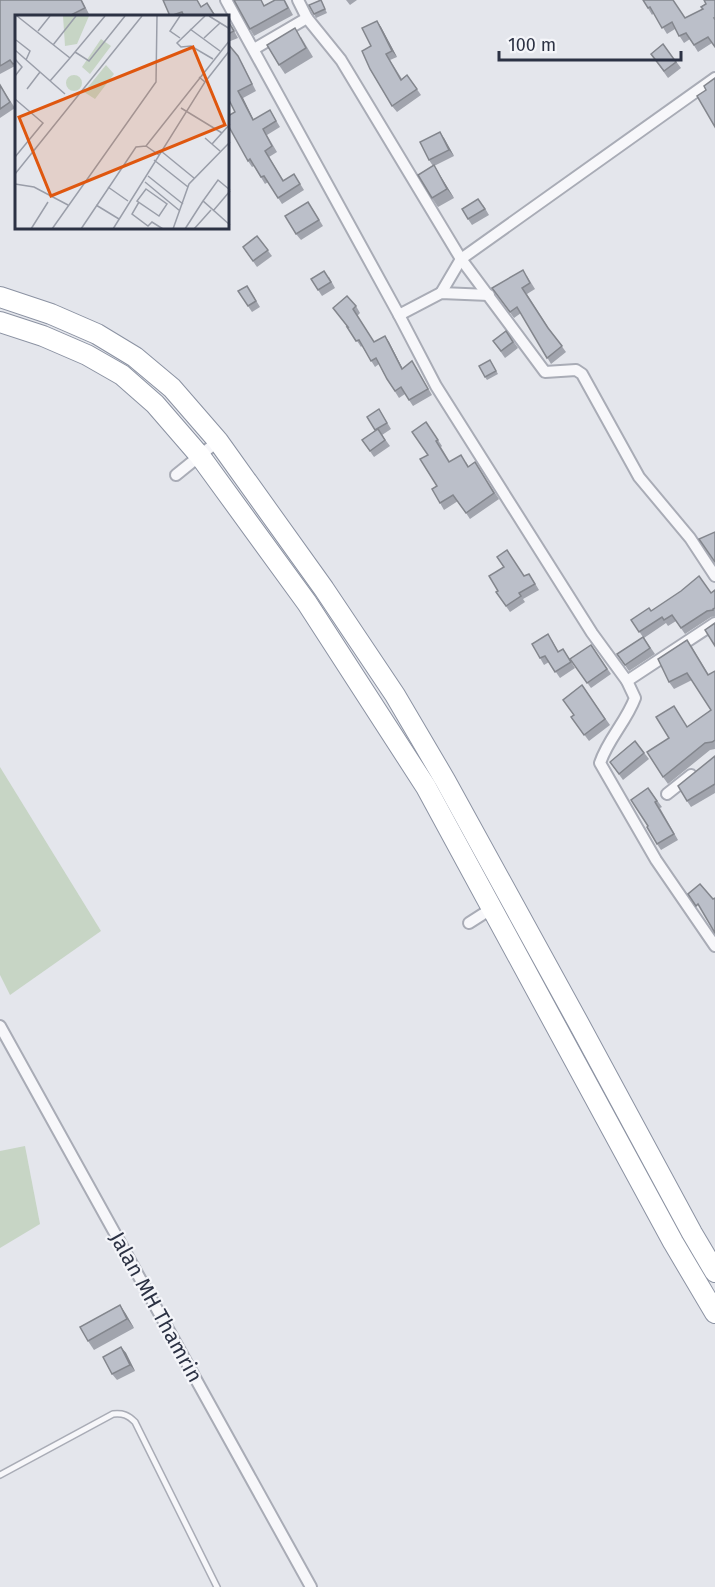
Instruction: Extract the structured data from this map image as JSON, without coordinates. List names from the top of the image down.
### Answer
{
  "streets": {
    "street": ["Jalan MH Thamrin"]
  },
  "scale_bar": "100 m"
}
